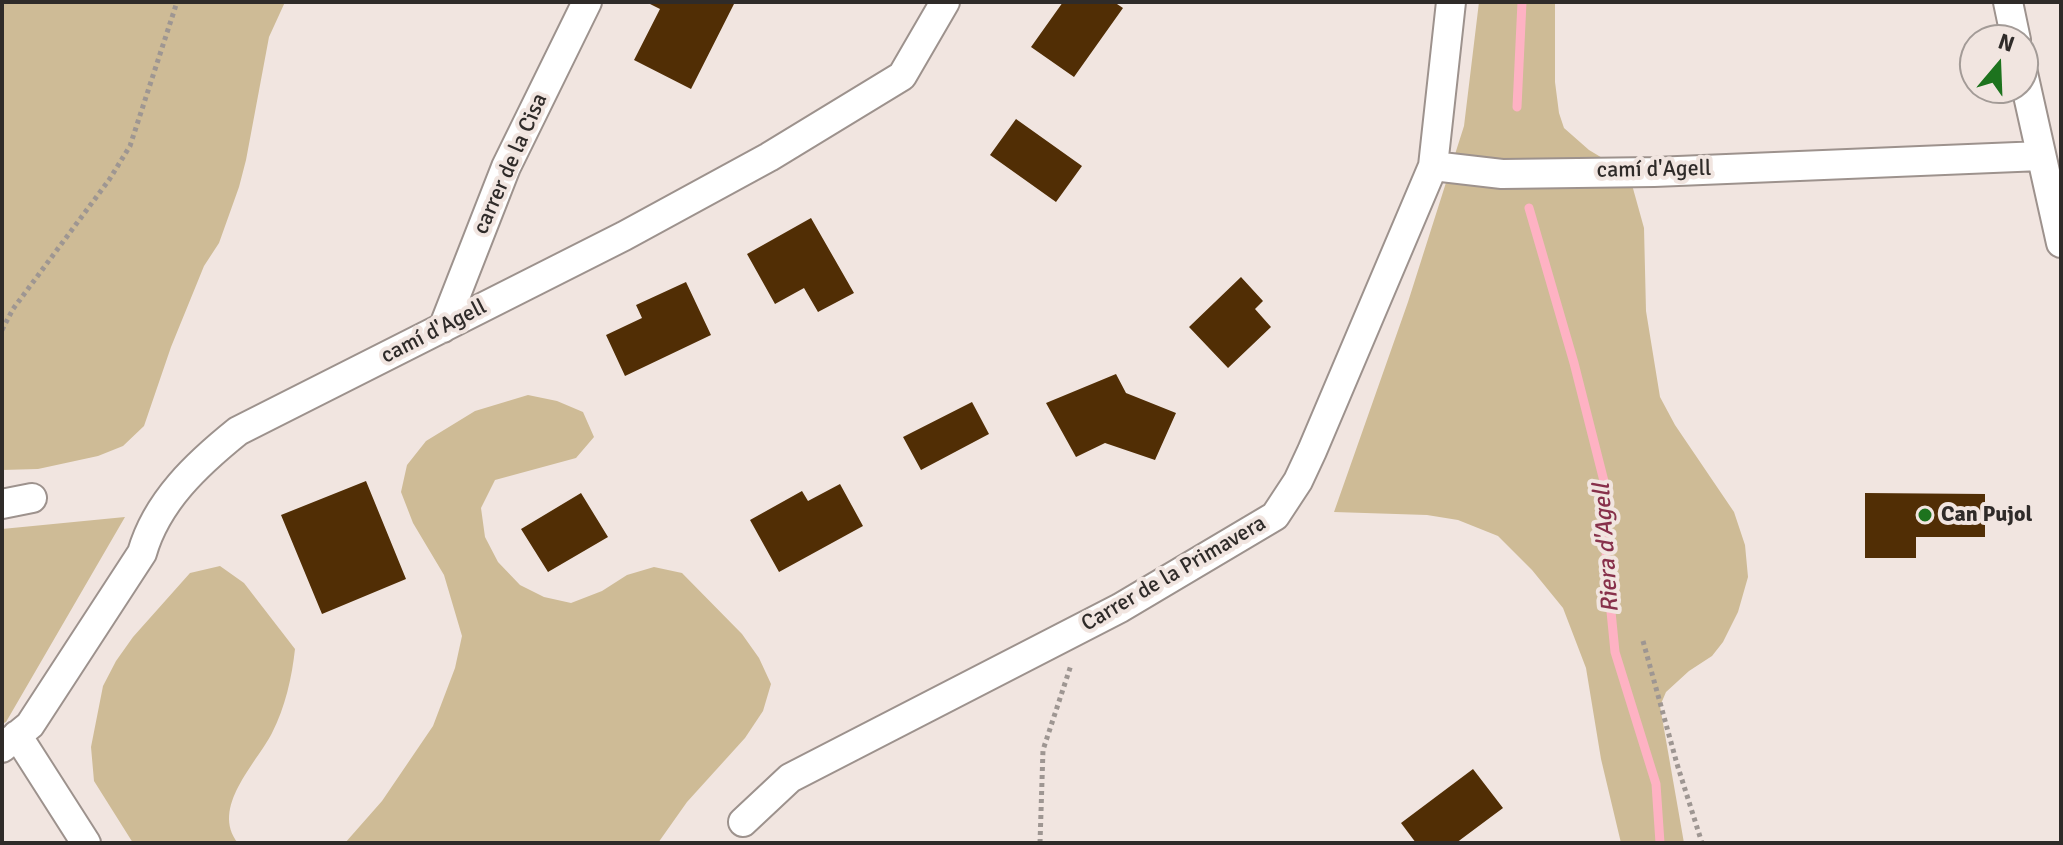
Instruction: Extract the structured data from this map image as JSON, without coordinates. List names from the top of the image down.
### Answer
{
  "streets": {
    "street": ["carrer de la Cisa", "camí d'Agell", "Carrer de la Primavera"]
  },
  "crossings": [
    ["carrer de la Cisa", "camí d'Agell"],
    ["camí d'Agell", "Carrer de la Primavera"]
  ],
  "water": ["Riera d'Agell"],
  "places": ["Can Pujol"],
  "north": "top"
}
